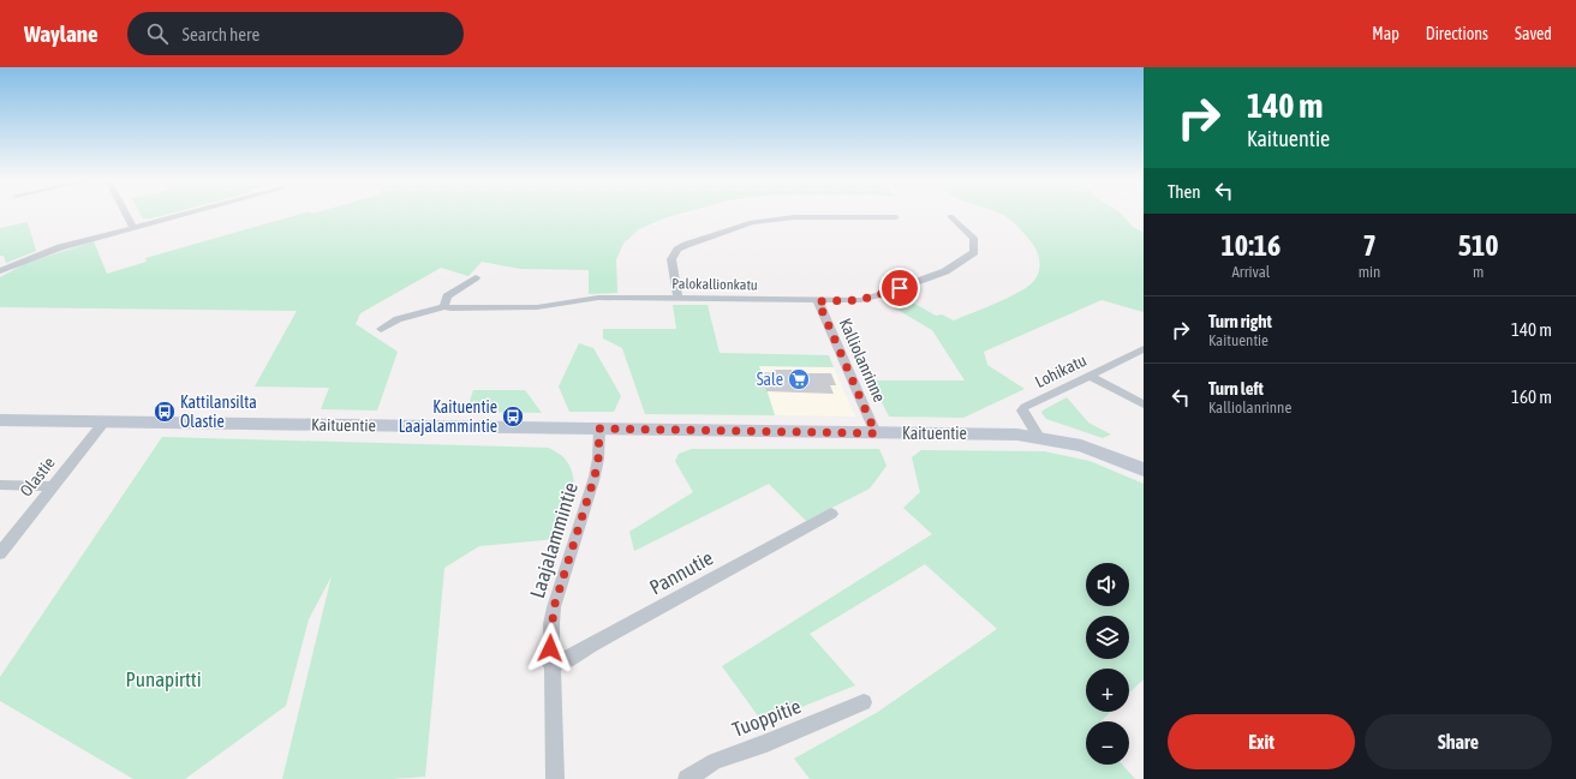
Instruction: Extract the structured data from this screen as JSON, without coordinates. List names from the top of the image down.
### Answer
{
  "streets": {
    "street": [
      "Palokallionkatu",
      "Kalliolanrinne",
      "Lohikatu",
      "Kaituentie",
      "Olastie",
      "Laajalammintie",
      "Pannutie",
      "Tuoppitie"
    ]
  },
  "crossings": [
    ["Palokallionkatu", "Kalliolanrinne"],
    ["Kalliolanrinne", "Kaituentie"],
    ["Lohikatu", "Kaituentie"],
    ["Kaituentie", "Olastie"],
    ["Kaituentie", "Laajalammintie"],
    ["Laajalammintie", "Pannutie"]
  ],
  "parks": ["Punapirtti"],
  "places": {
    "supermarket": ["Sale"],
    "bus stop": ["Kattilansilta Olastie", "Kaituentie Laajalammintie"]
  },
  "page": {
    "header": "Waylane",
    "search": "Search here",
    "nav": ["Map", "Directions", "Saved"],
    "turn": ["140 m", "Kaituentie"],
    "then": "Then",
    "eta": [
      "10:16",
      "Arrival",
      "7",
      "min",
      "510",
      "m"
    ],
    "list": [
      {
        "name": "Turn right",
        "note": "Kaituentie",
        "value": "140 m"
      },
      {
        "name": "Turn left",
        "note": "Kalliolanrinne",
        "value": "160 m"
      }
    ],
    "map_buttons": ["+", "−"],
    "buttons": ["Exit", "Share"]
  }
}
